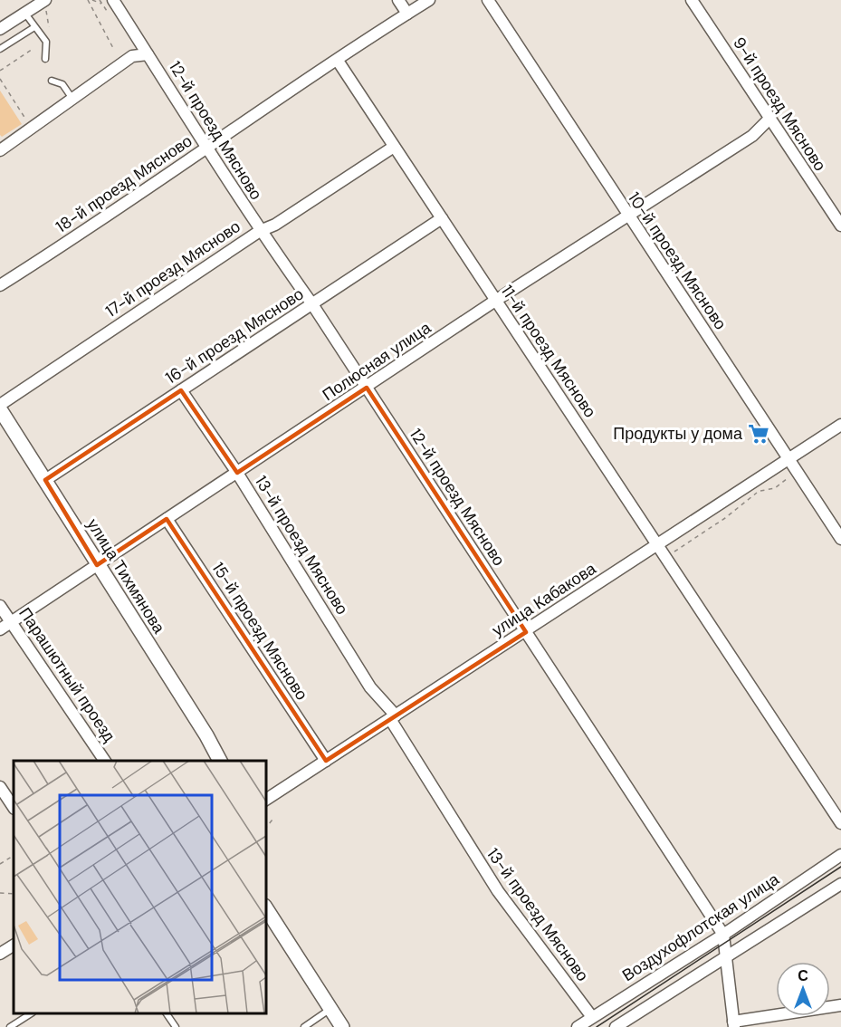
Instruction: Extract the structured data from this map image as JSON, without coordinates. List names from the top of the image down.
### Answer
{
  "streets": {
    "street": [
      "9-й проезд Мясново",
      "12-й проезд Мясново",
      "18-й проезд Мясново",
      "10-й проезд Мясново",
      "17-й проезд Мясново",
      "16-й проезд Мясново",
      "11-й проезд Мясново",
      "Полюсная улица",
      "13-й проезд Мясново",
      "улица Тихмянова",
      "улица Кабакова",
      "15-й проезд Мясново",
      "Парашютный проезд",
      "Воздухофлотская улица"
    ]
  },
  "crossings": [
    ["9-й проезд Мясново", "Полюсная улица"],
    ["12-й проезд Мясново", "18-й проезд Мясново"],
    ["12-й проезд Мясново", "17-й проезд Мясново"],
    ["12-й проезд Мясново", "16-й проезд Мясново"],
    ["12-й проезд Мясново", "Полюсная улица"],
    ["12-й проезд Мясново", "улица Кабакова"],
    ["12-й проезд Мясново", "Воздухофлотская улица"],
    ["18-й проезд Мясново", "11-й проезд Мясново"],
    ["10-й проезд Мясново", "Полюсная улица"],
    ["10-й проезд Мясново", "улица Кабакова"],
    ["17-й проезд Мясново", "11-й проезд Мясново"],
    ["16-й проезд Мясново", "11-й проезд Мясново"],
    ["16-й проезд Мясново", "13-й проезд Мясново"],
    ["16-й проезд Мясново", "улица Тихмянова"],
    ["11-й проезд Мясново", "Полюсная улица"],
    ["11-й проезд Мясново", "улица Кабакова"],
    ["Полюсная улица", "13-й проезд Мясново"],
    ["Полюсная улица", "улица Тихмянова"],
    ["Полюсная улица", "15-й проезд Мясново"],
    ["Полюсная улица", "Парашютный проезд"],
    ["13-й проезд Мясново", "улица Кабакова"],
    ["13-й проезд Мясново", "Воздухофлотская улица"],
    ["улица Кабакова", "15-й проезд Мясново"]
  ],
  "places": {
    "supermarket": ["Продукты у дома"]
  },
  "north": "top"
}
